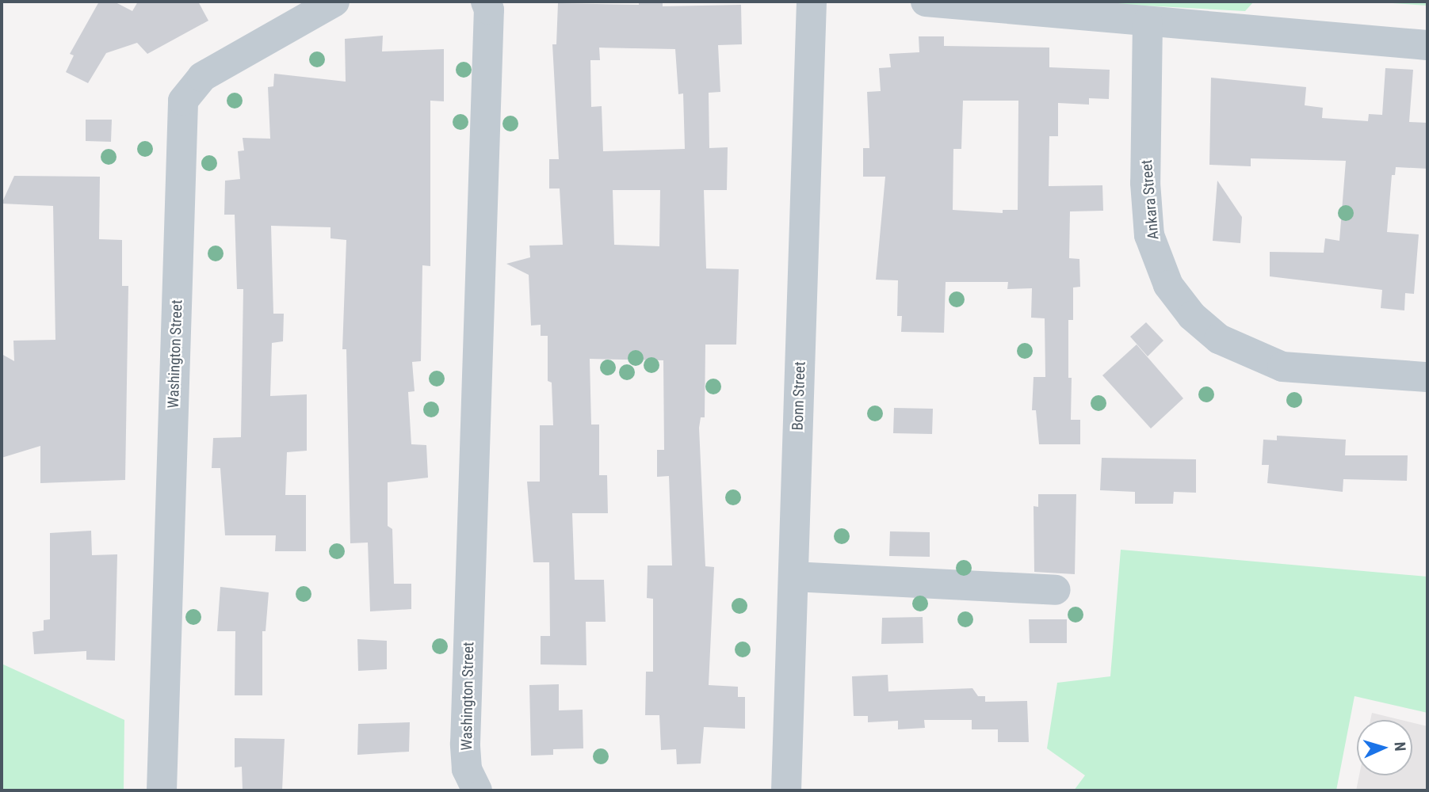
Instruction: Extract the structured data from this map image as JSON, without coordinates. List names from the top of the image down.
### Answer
{
  "streets": {
    "street": ["Ankara Street", "Washington Street", "Bonn Street"]
  },
  "north": "right"
}
